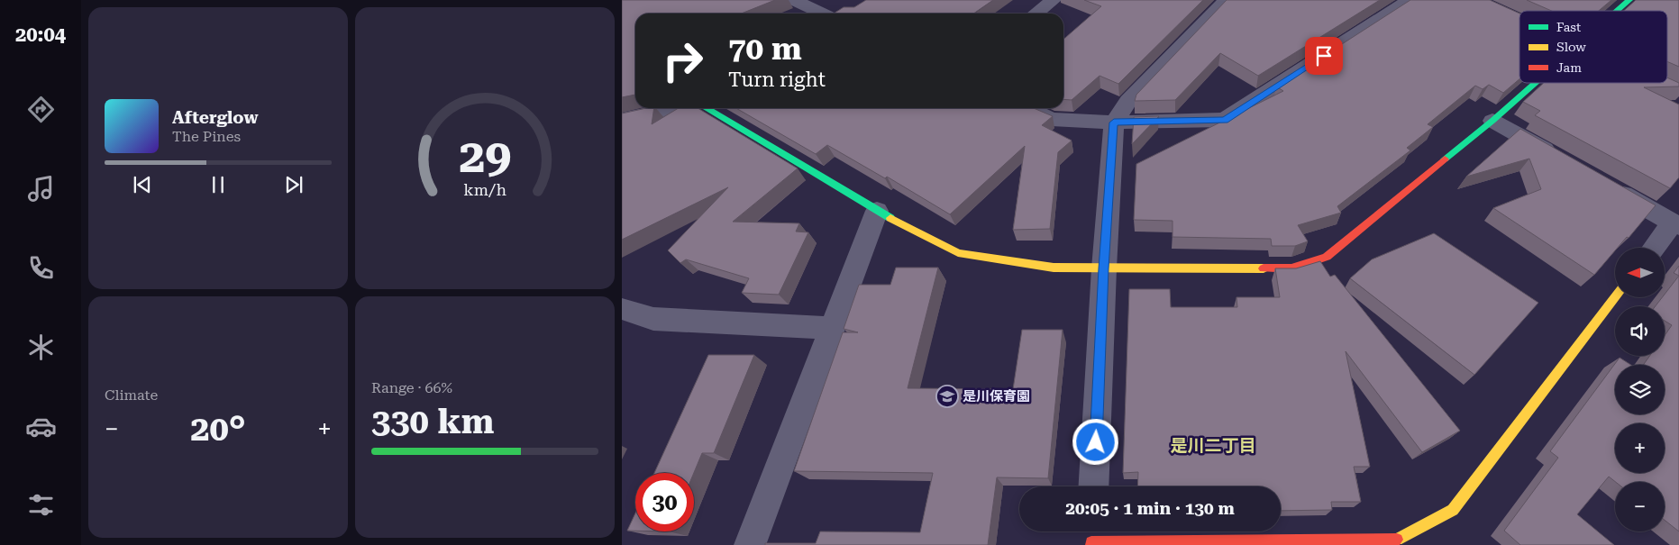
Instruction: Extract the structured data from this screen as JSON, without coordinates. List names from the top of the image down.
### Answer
{
  "districts": ["是川二丁目"],
  "places": {
    "school or university": ["是川保育園"]
  },
  "legend": ["Fast", "Slow", "Jam"],
  "north": "left",
  "page": {
    "tabs": "20:04",
    "turn": ["70 m", "Turn right"],
    "song": ["Afterglow", "The Pines"],
    "map_buttons": ["+", "−"],
    "tile": [
      "Climate",
      ["Range · 66%", "330 km"]
    ],
    "heat": ["−", "20°", "+"],
    "limit": "30",
    "trip": "20:05 · 1 min · 130 m",
    "gauge": ["29", "km/h"]
  }
}
